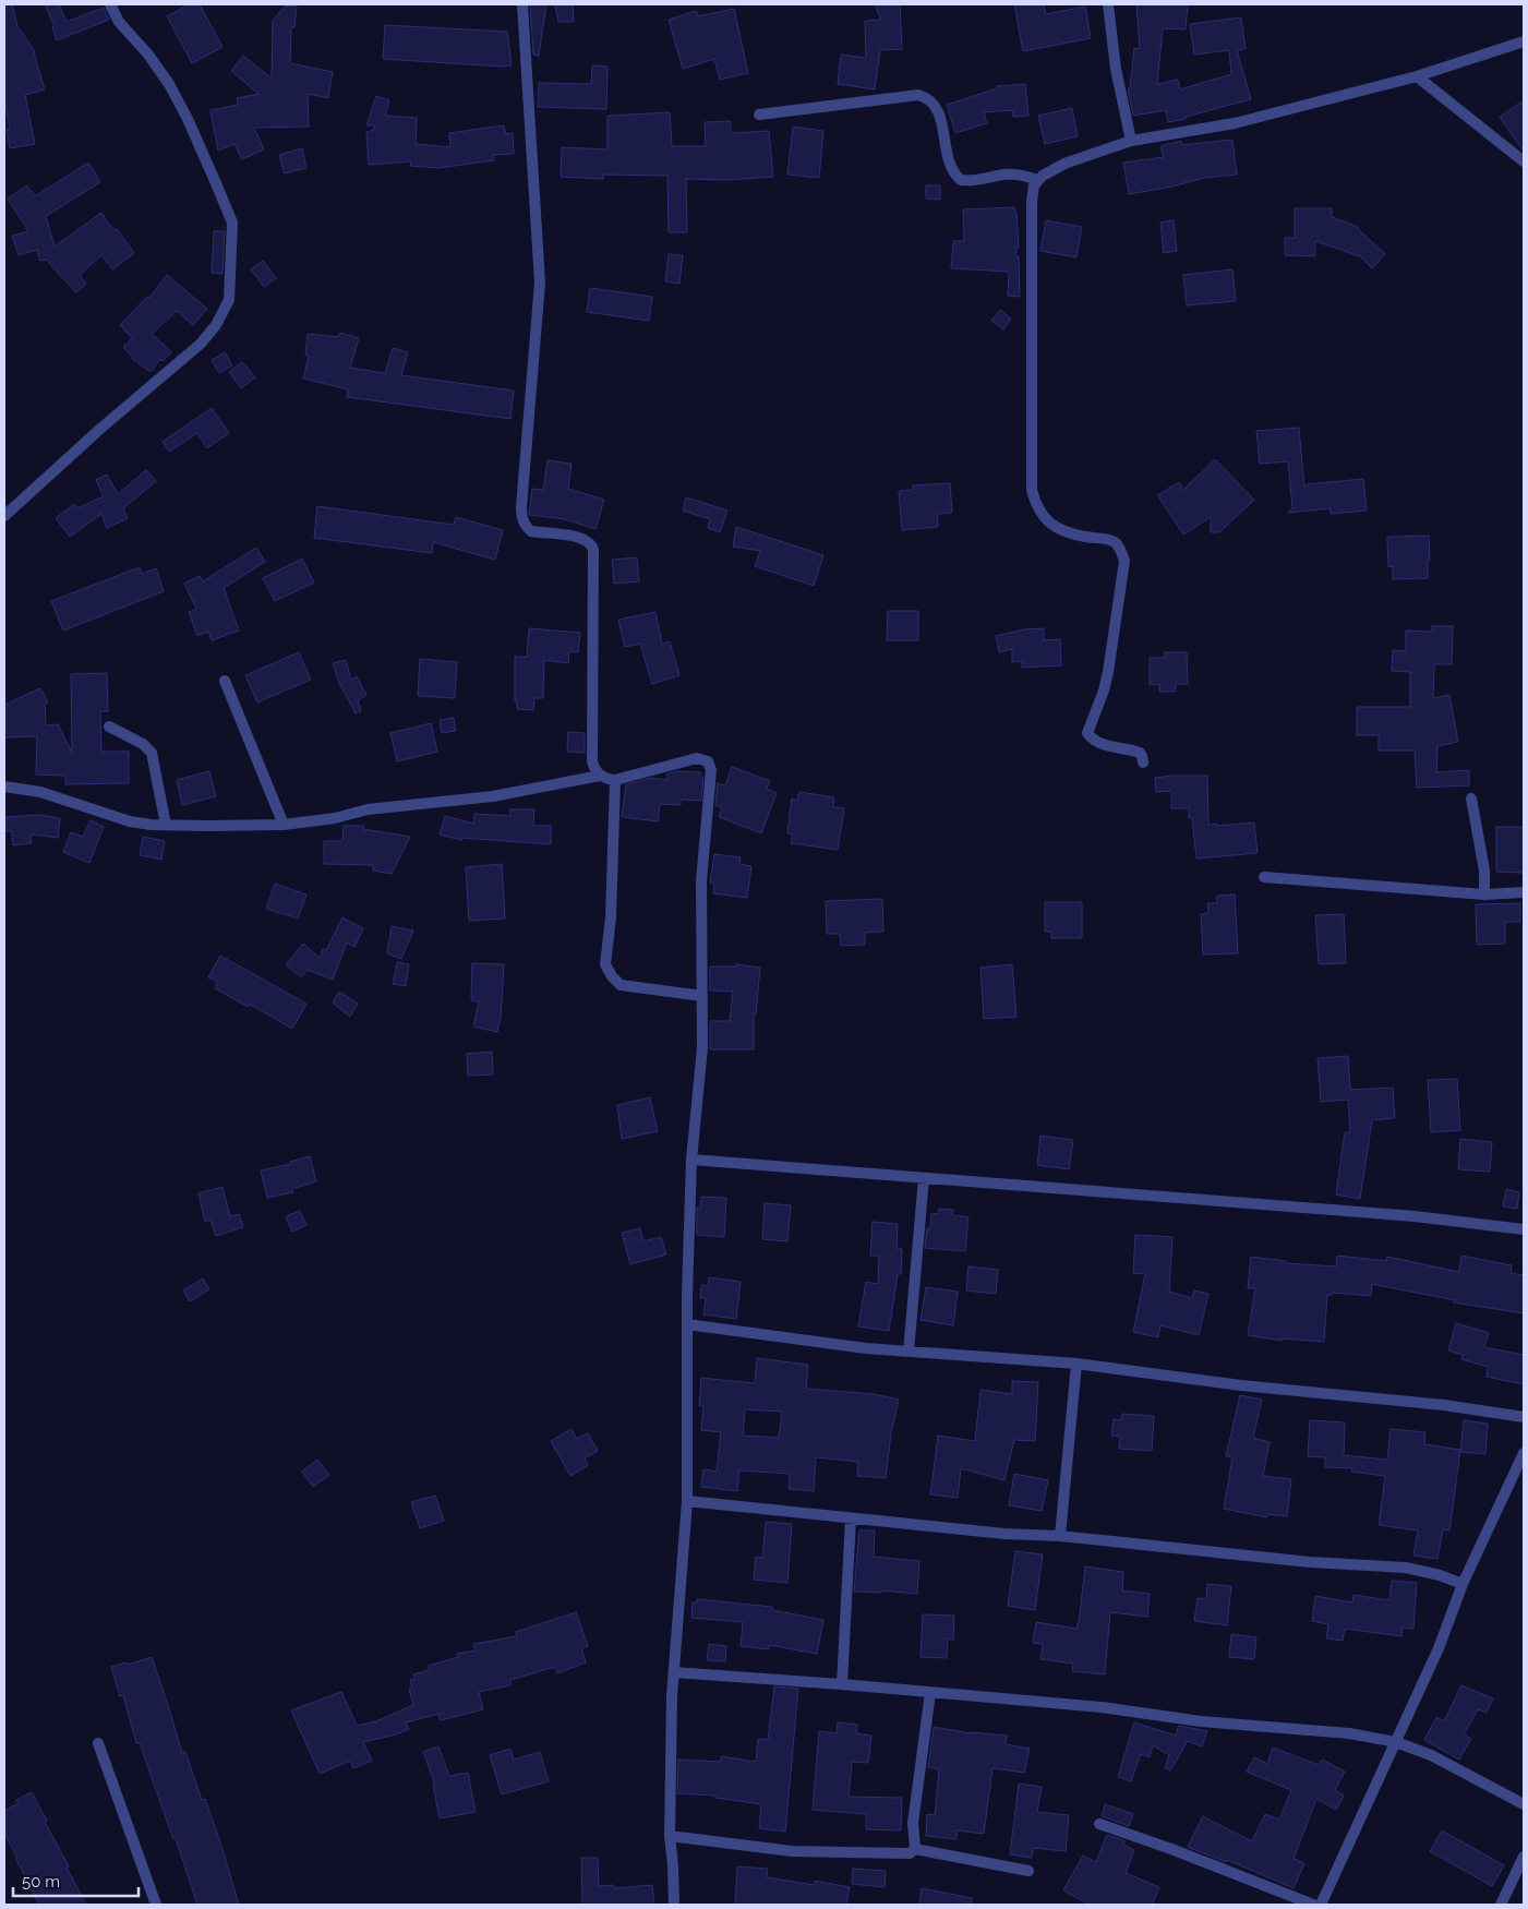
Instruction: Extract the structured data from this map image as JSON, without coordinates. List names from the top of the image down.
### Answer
{
  "scale_bar": "50 m"
}
